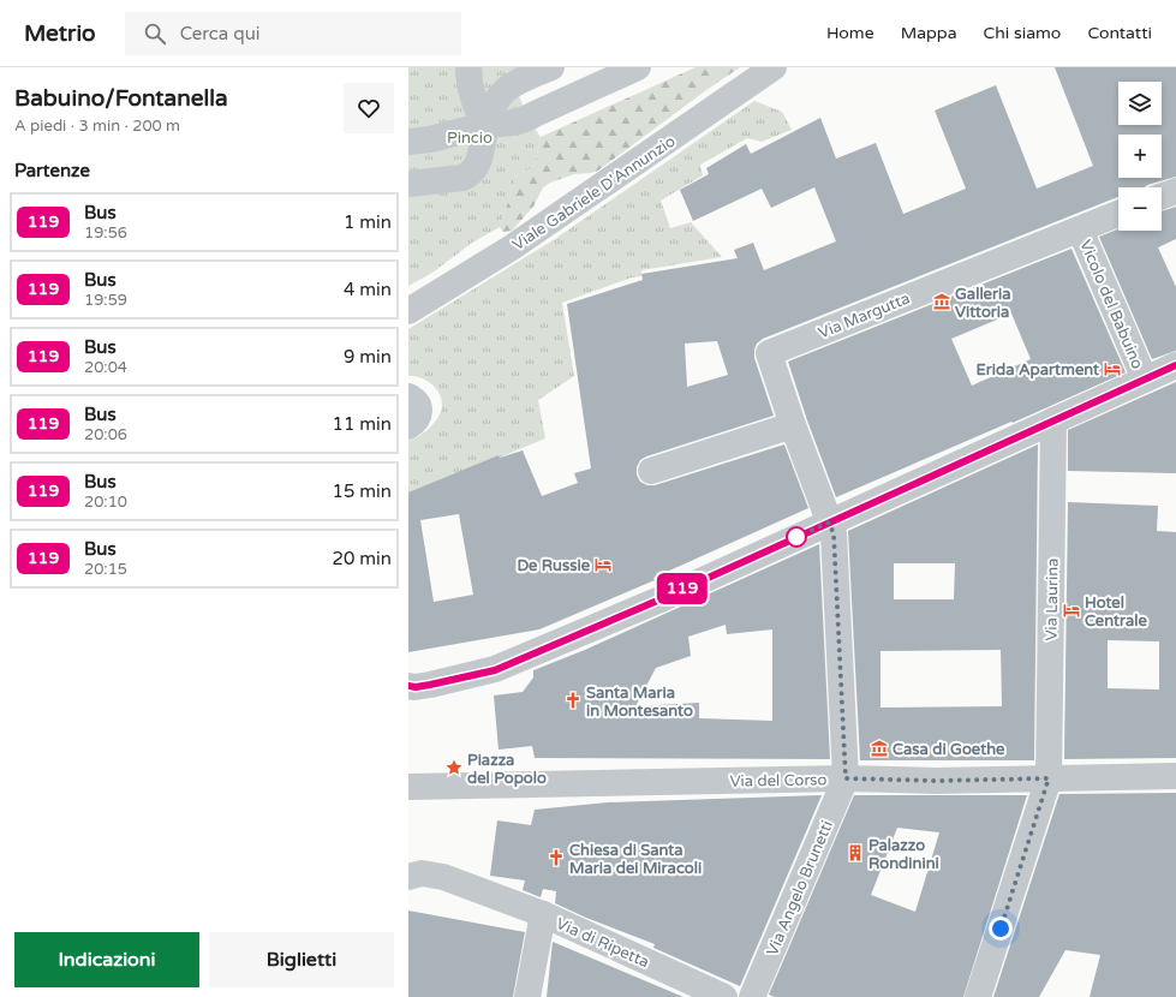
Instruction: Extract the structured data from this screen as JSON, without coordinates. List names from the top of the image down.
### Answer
{
  "streets": {
    "street": [
      "Viale Gabriele D'Annunzio",
      "Vicolo del Babuino",
      "Via Margutta",
      "Via Laurina",
      "Via del Corso",
      "Via Angelo Brunetti",
      "Via di Ripetta"
    ]
  },
  "crossings": [
    ["Vicolo del Babuino", "Via Margutta"],
    ["Via Margutta", "Via del Corso"],
    ["Via Margutta", "Via Angelo Brunetti"],
    ["Via Laurina", "Via del Corso"],
    ["Via del Corso", "Via Angelo Brunetti"]
  ],
  "parks": ["Pincio"],
  "places": {
    "museum": ["Galleria Vittoria", "Casa di Goethe"],
    "hotel": ["Erida Apartment", "De Russie", "Hotel Centrale"],
    "church": ["Santa Maria in Montesanto", "Chiesa di Santa Maria dei Miracoli"],
    "place": ["Piazza del Popolo"],
    "building": ["Palazzo Rondinini"]
  },
  "lines": ["bus line 119"],
  "page": {
    "header": "Metrio",
    "search": "Cerca qui",
    "nav": [
      "Home",
      "Mappa",
      "Chi siamo",
      "Contatti"
    ],
    "heading": [
      ["Babuino/Fontanella", "A piedi · 3 min · 200 m"],
      "Partenze"
    ],
    "on_map": "119",
    "map_buttons": ["+", "−"],
    "list": [
      {
        "mark": "119",
        "name": "Bus",
        "note": "19:56",
        "value": "1 min"
      },
      {
        "mark": "119",
        "name": "Bus",
        "note": "19:59",
        "value": "4 min"
      },
      {
        "mark": "119",
        "name": "Bus",
        "note": "20:04",
        "value": "9 min"
      },
      {
        "mark": "119",
        "name": "Bus",
        "note": "20:06",
        "value": "11 min"
      },
      {
        "mark": "119",
        "name": "Bus",
        "note": "20:10",
        "value": "15 min"
      },
      {
        "mark": "119",
        "name": "Bus",
        "note": "20:15",
        "value": "20 min"
      }
    ],
    "buttons": ["Indicazioni", "Biglietti"]
  }
}
